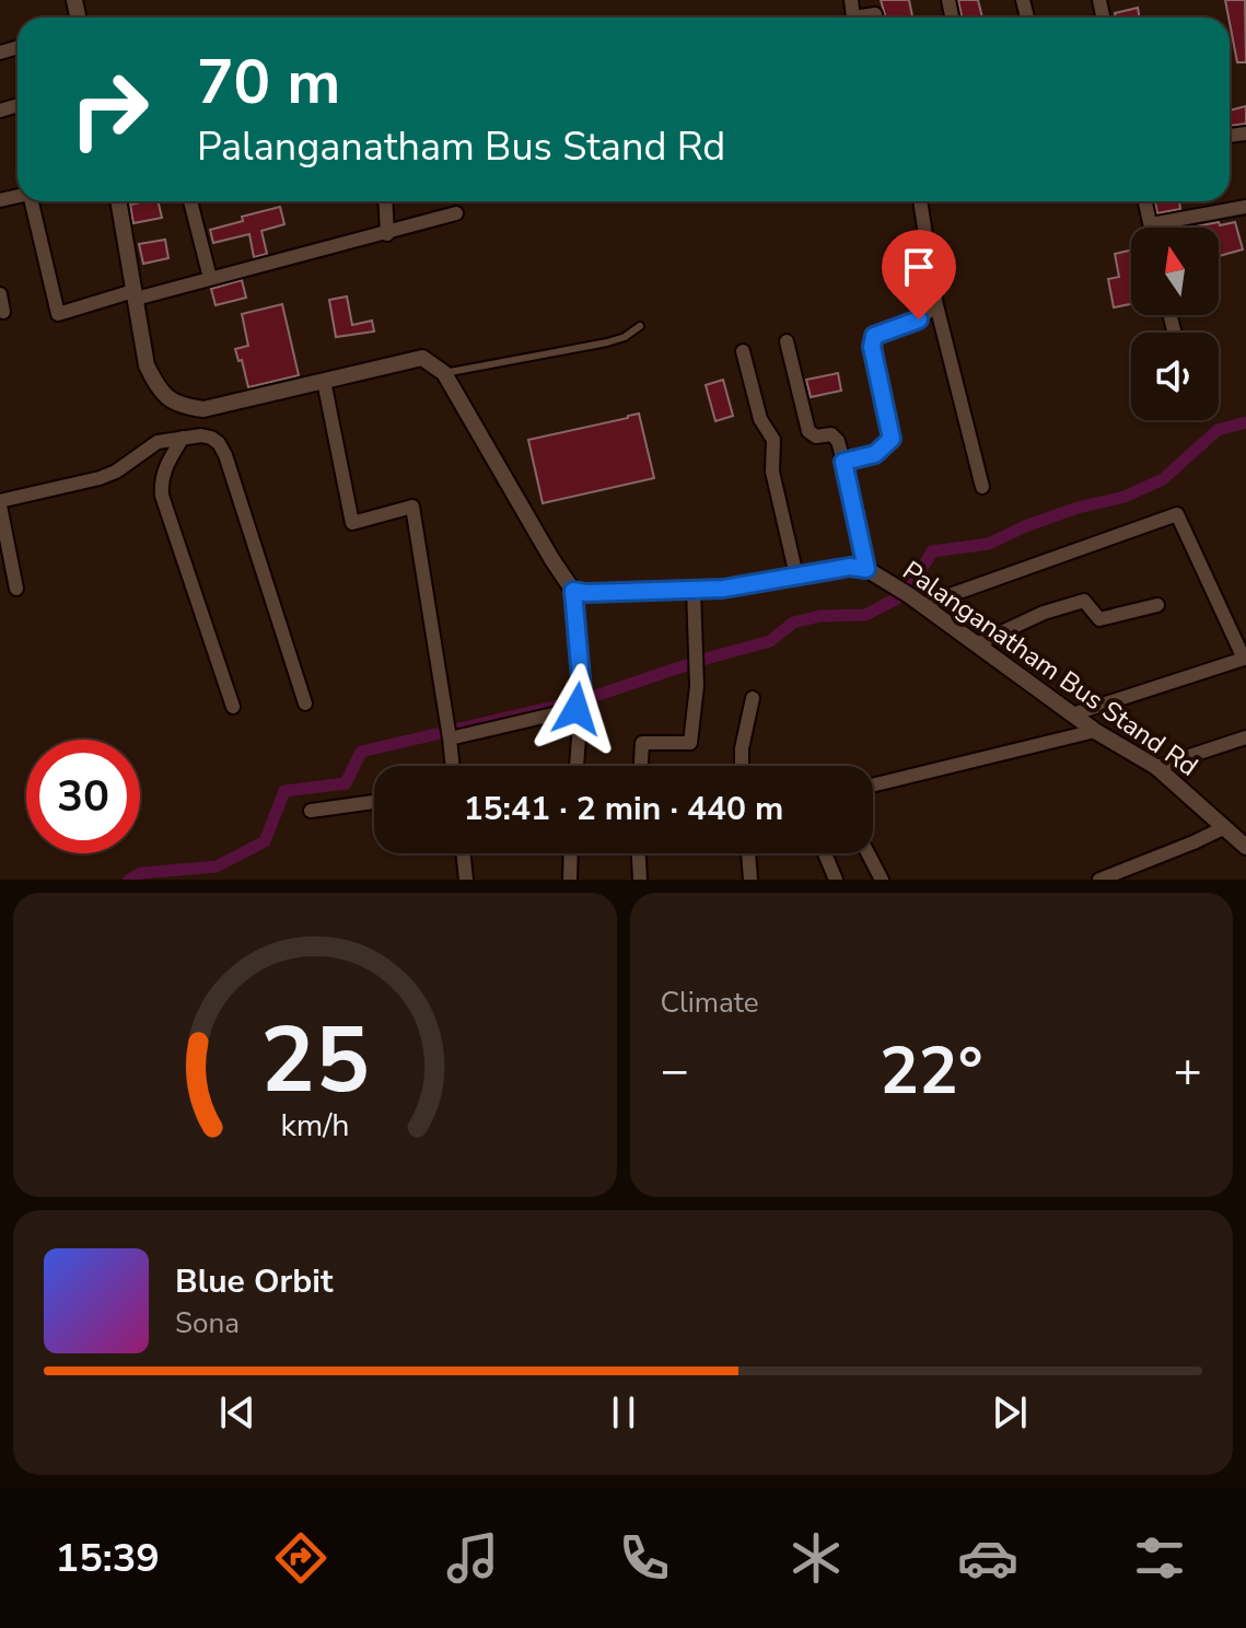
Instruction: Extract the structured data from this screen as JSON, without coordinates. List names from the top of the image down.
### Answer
{
  "streets": {
    "street": ["Palanganatham Bus Stand Rd"]
  },
  "north": "top",
  "page": {
    "turn": ["70 m", "Palanganatham Bus Stand Rd"],
    "limit": "30",
    "trip": "15:41 · 2 min · 440 m",
    "tile": "Climate",
    "heat": ["−", "22°", "+"],
    "song": ["Blue Orbit", "Sona"],
    "tabs": "15:39",
    "gauge": ["25", "km/h"]
  }
}
